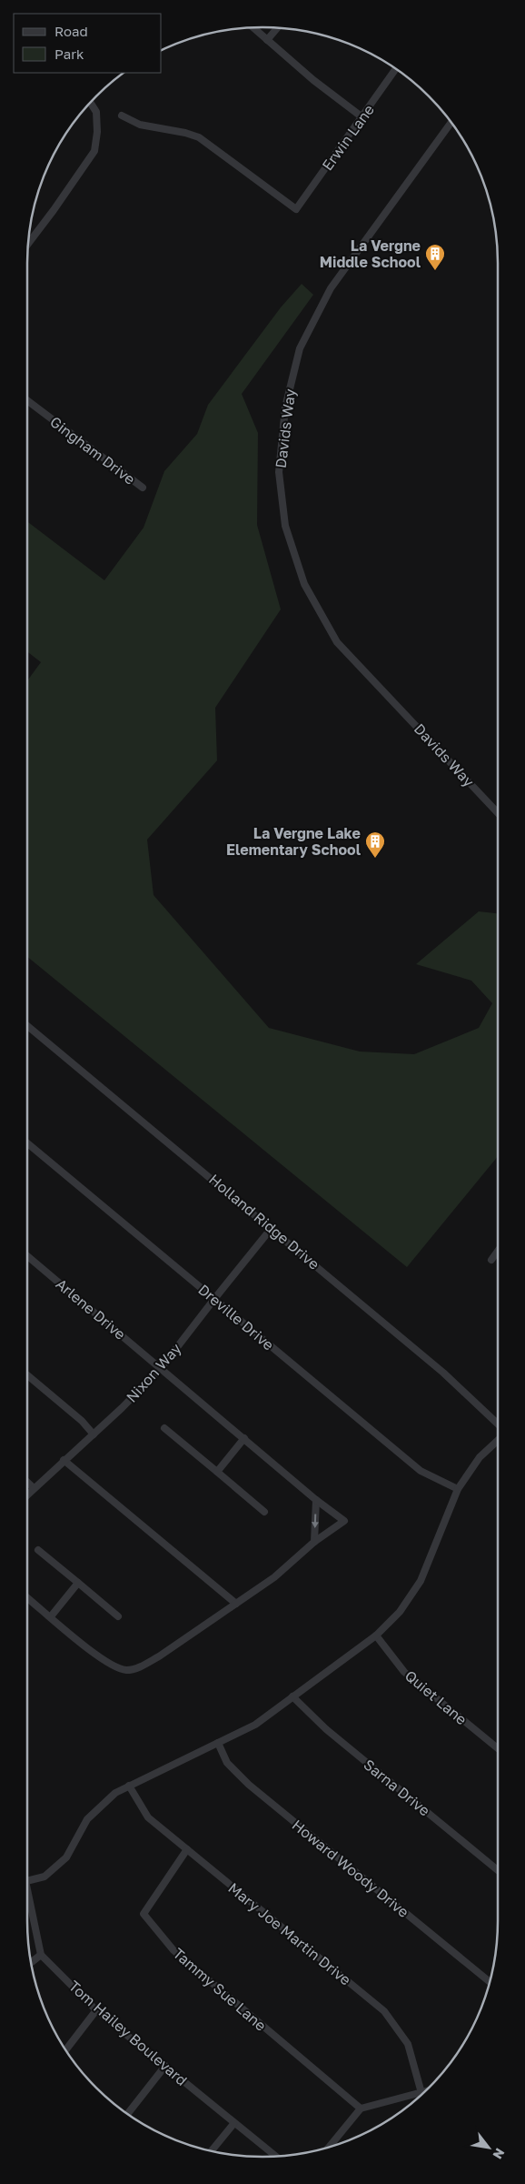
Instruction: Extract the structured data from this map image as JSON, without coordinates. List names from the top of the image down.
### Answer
{
  "streets": {
    "street": [
      "Erwin Lane",
      "Davids Way",
      "Gingham Drive",
      "Holland Ridge Drive",
      "Arlene Drive",
      "Dreville Drive",
      "Nixon Way",
      "Quiet Lane",
      "Sarna Drive",
      "Howard Woody Drive",
      "Mary Joe Martin Drive",
      "Tammy Sue Lane",
      "Tom Hailey Boulevard"
    ]
  },
  "crossings": [
    ["Holland Ridge Drive", "Nixon Way"],
    ["Arlene Drive", "Nixon Way"],
    ["Dreville Drive", "Nixon Way"],
    ["Mary Joe Martin Drive", "Tammy Sue Lane"]
  ],
  "places": {
    "building": ["La Vergne Middle School", "La Vergne Lake Elementary School"]
  },
  "legend": ["Road", "Park"],
  "north": "bottom right"
}
